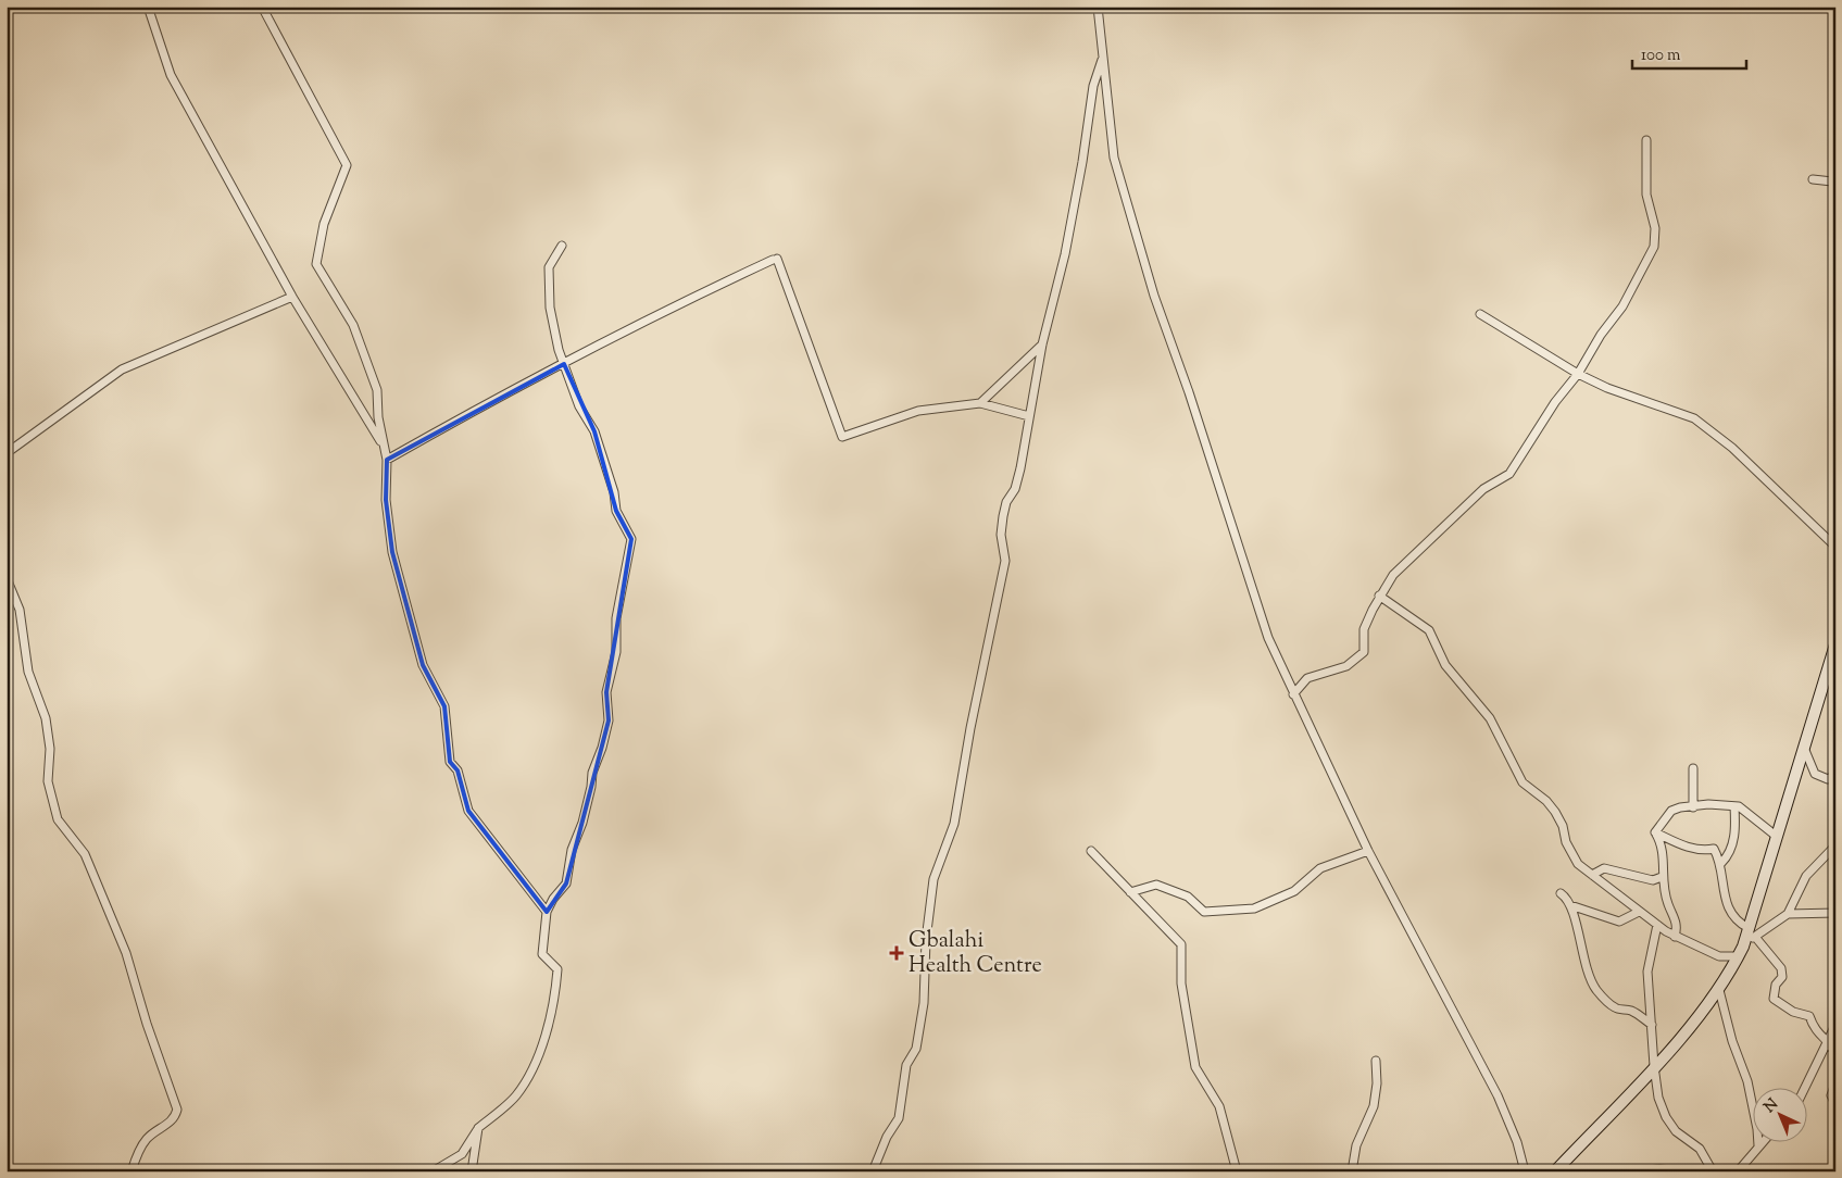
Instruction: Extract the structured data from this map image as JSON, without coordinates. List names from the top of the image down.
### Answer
{
  "places": {
    "health": ["Gbalahi Health Centre"]
  },
  "scale_bar": "100 m",
  "north": "top left"
}
